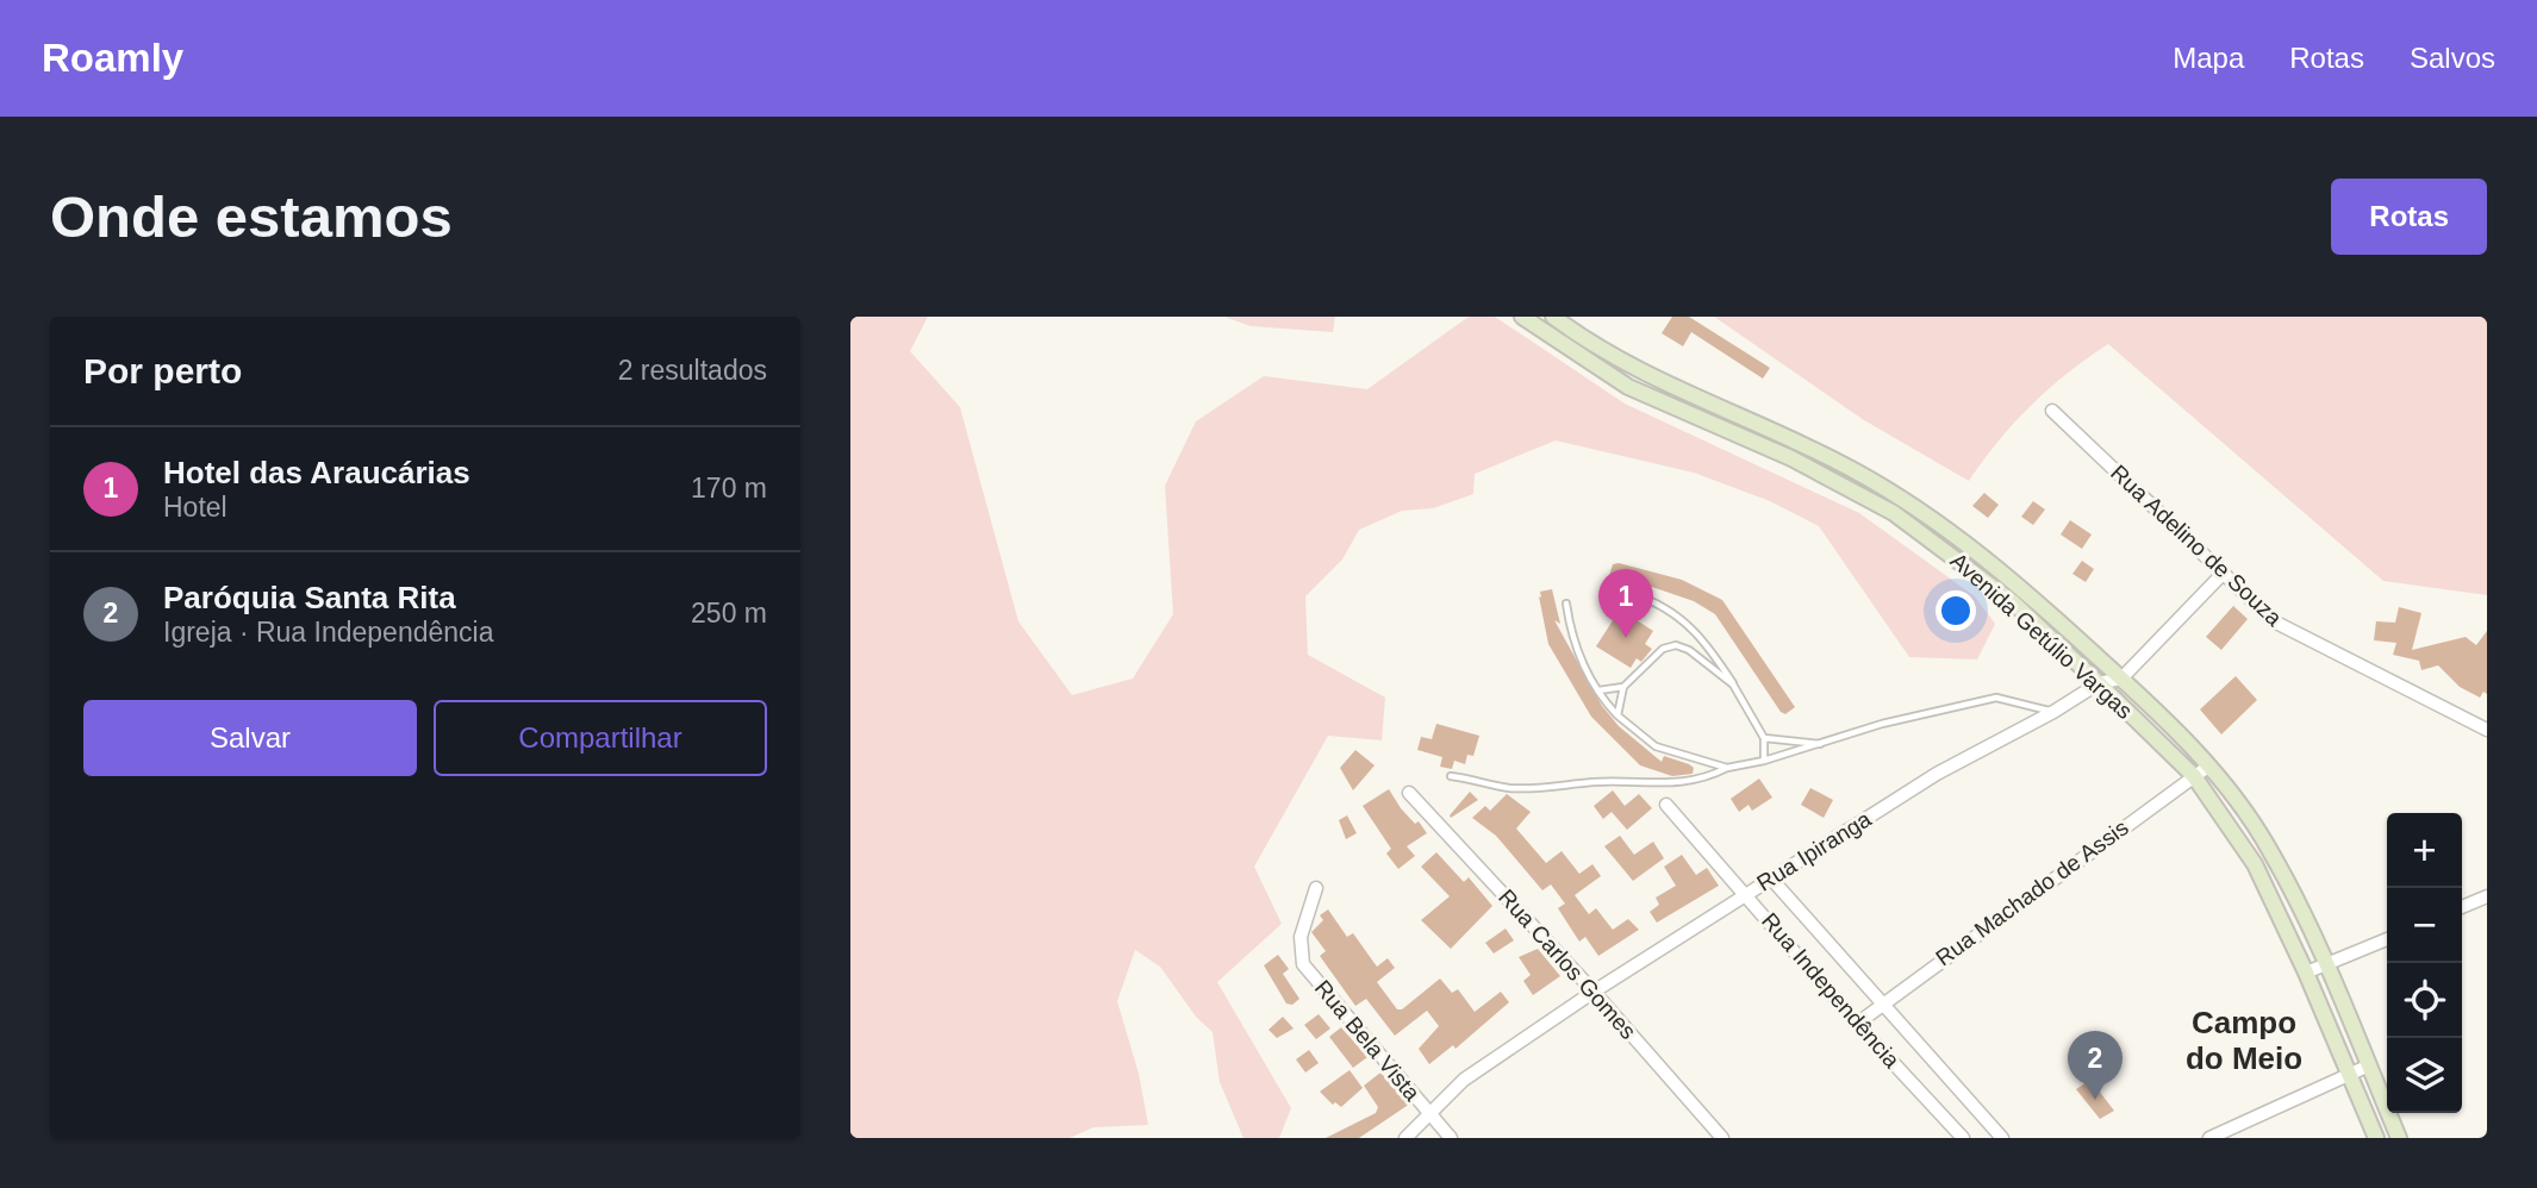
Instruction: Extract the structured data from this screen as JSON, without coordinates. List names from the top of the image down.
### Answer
{
  "streets": {
    "main road": ["Avenida Getúlio Vargas"],
    "street": [
      "Rua Adelino de Souza",
      "Rua Ipiranga",
      "Rua Machado de Assis",
      "Rua Carlos Gomes",
      "Rua Independência",
      "Rua Bela Vista"
    ]
  },
  "crossings": [
    ["Avenida Getúlio Vargas", "Rua Ipiranga"],
    ["Avenida Getúlio Vargas", "Rua Machado de Assis"],
    ["Rua Ipiranga", "Rua Carlos Gomes"],
    ["Rua Ipiranga", "Rua Independência"],
    ["Rua Ipiranga", "Rua Bela Vista"],
    ["Rua Machado de Assis", "Rua Independência"]
  ],
  "districts": ["Campo do Meio"],
  "page": {
    "header": "Roamly",
    "nav": ["Mapa", "Rotas", "Salvos"],
    "buttons": [
      "Rotas",
      ["Salvar", "Compartilhar"]
    ],
    "title": "Onde estamos",
    "heading": ["Por perto", "2 resultados"],
    "list": [
      {
        "mark": "1",
        "name": "Hotel das Araucárias",
        "note": "Hotel",
        "value": "170 m"
      },
      {
        "mark": "2",
        "name": "Paróquia Santa Rita",
        "note": "Igreja · Rua Independência",
        "value": "250 m"
      }
    ],
    "pins": ["1", "2"],
    "map_buttons": ["+", "−"]
  }
}
